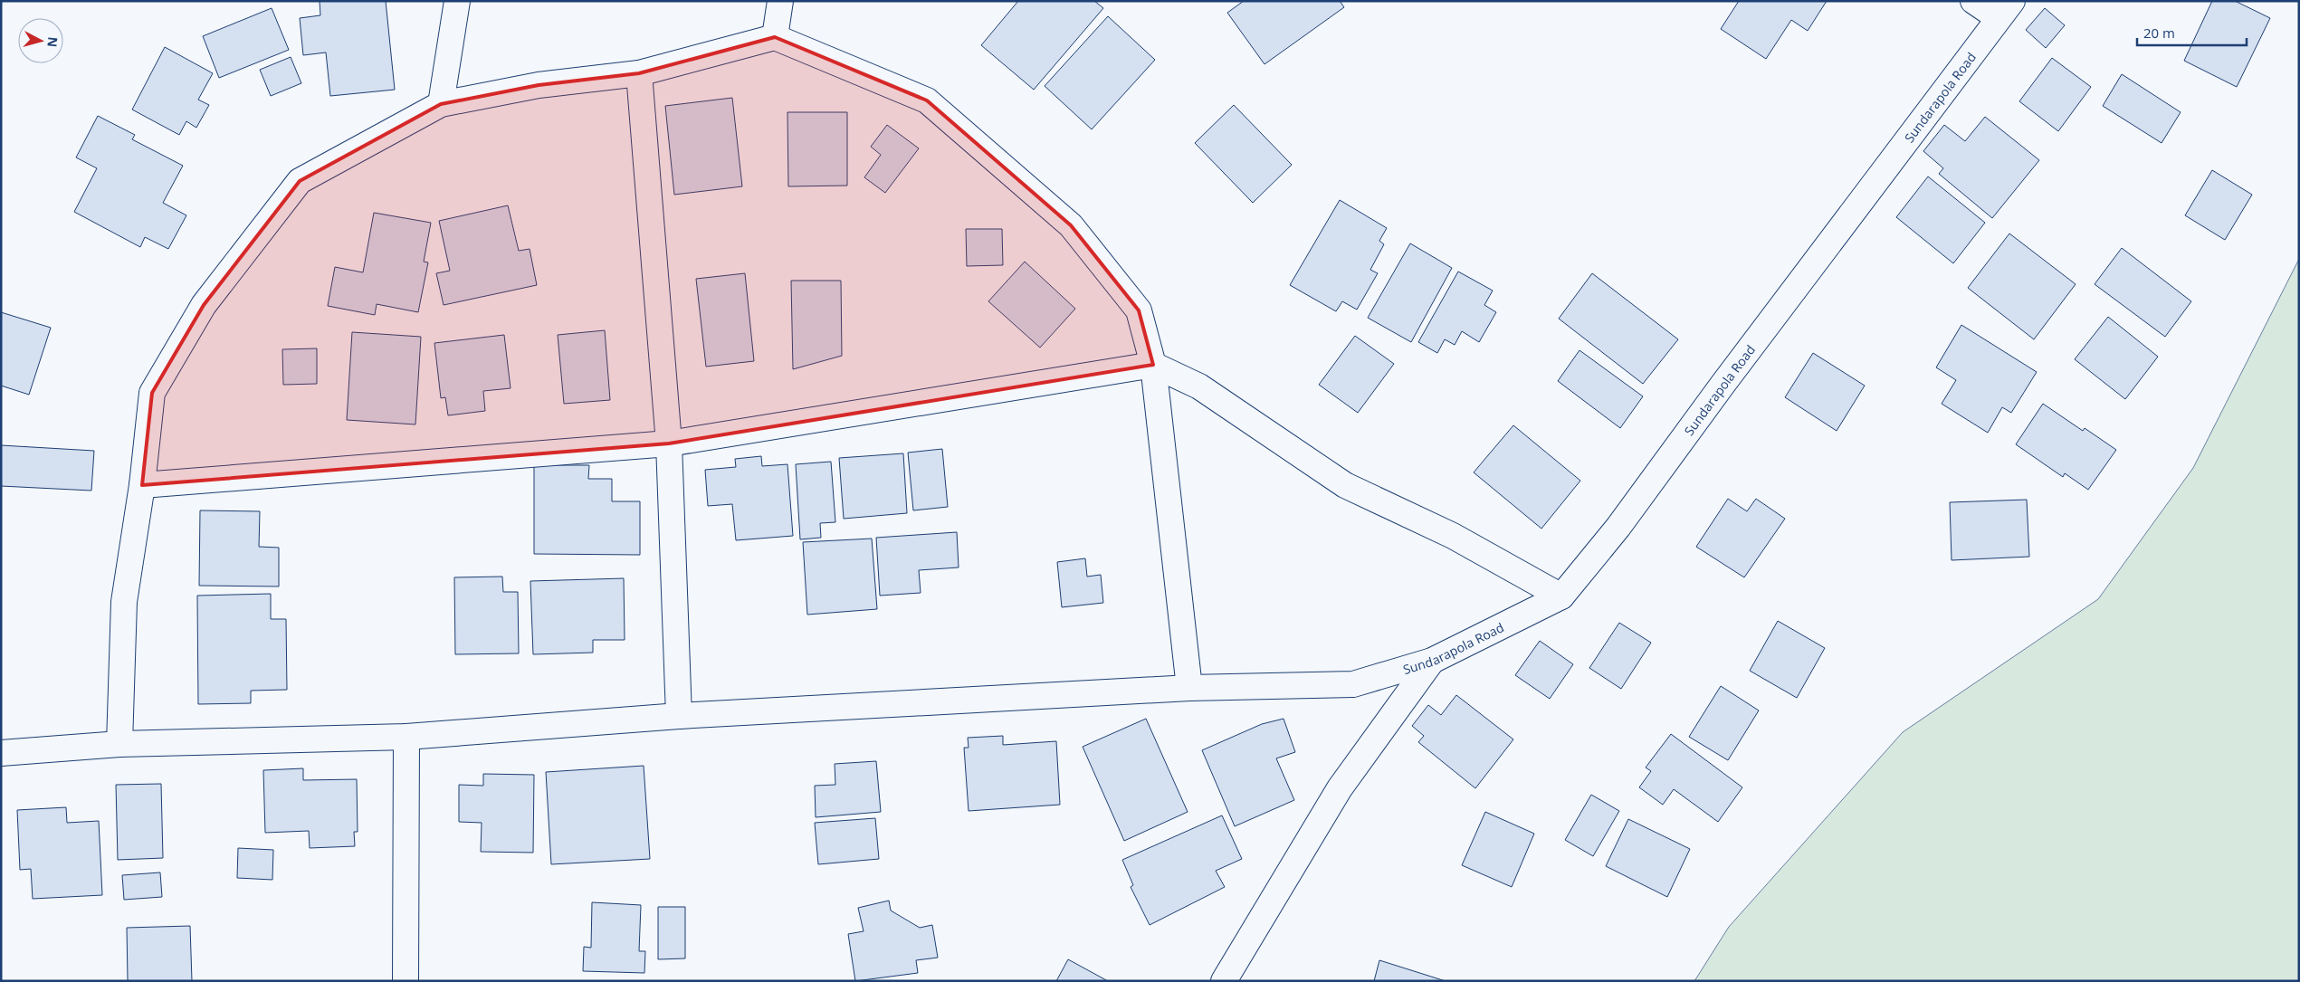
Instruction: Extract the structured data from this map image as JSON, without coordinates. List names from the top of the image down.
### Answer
{
  "streets": {
    "street": ["Sundarapola Road"]
  },
  "scale_bar": "20 m",
  "north": "right"
}
